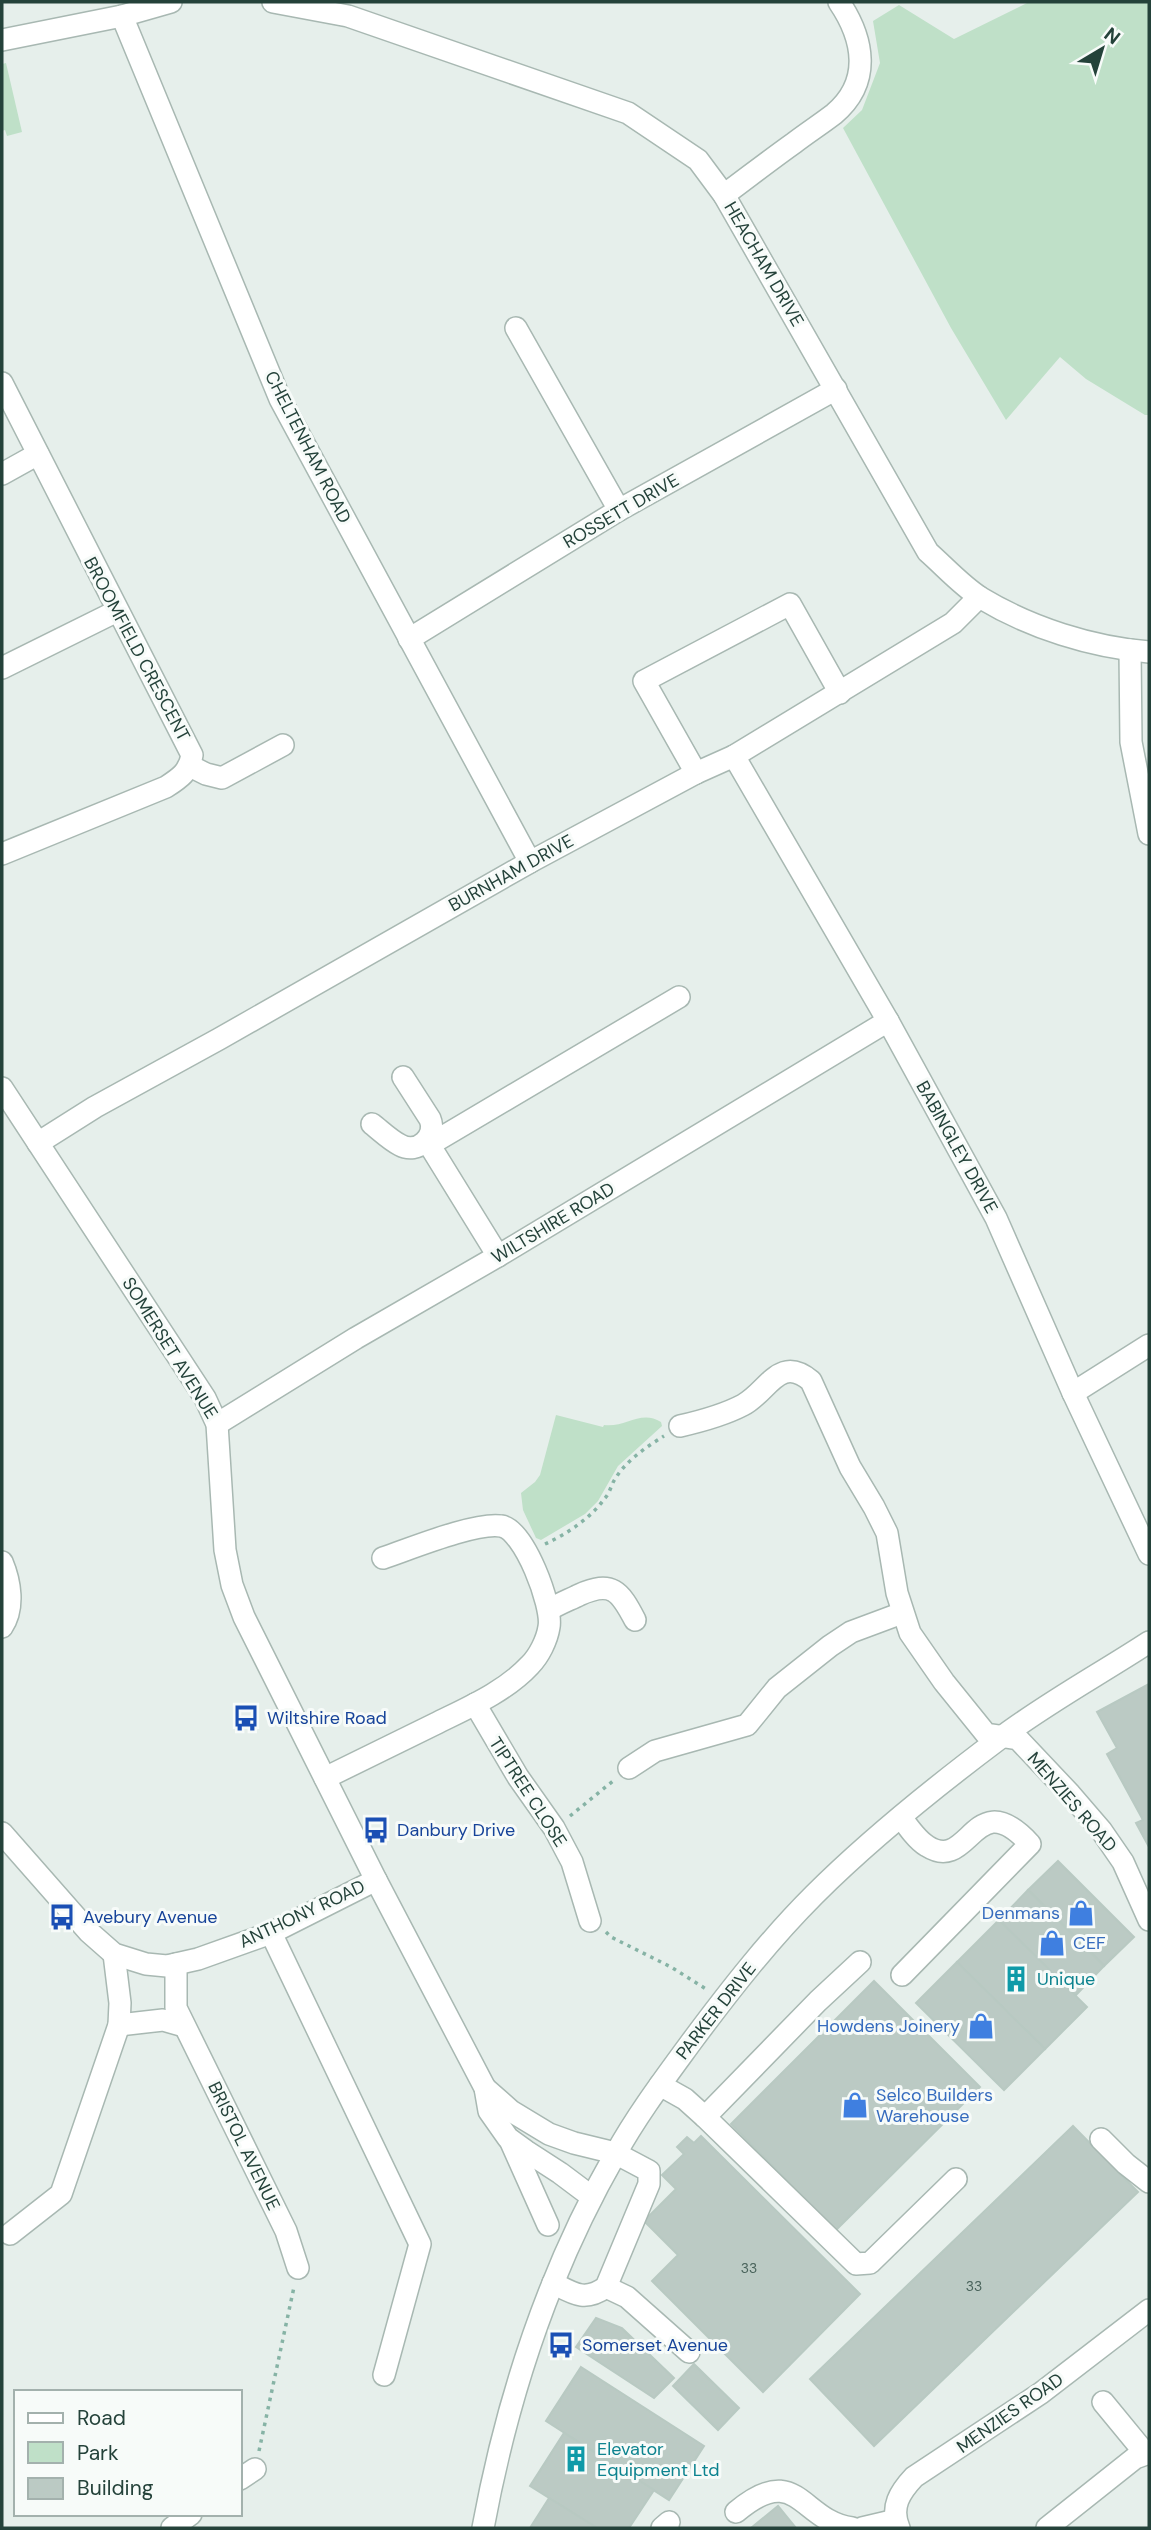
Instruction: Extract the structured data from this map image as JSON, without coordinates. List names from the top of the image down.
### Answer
{
  "streets": {
    "street": [
      "HEACHAM DRIVE",
      "CHELTENHAM ROAD",
      "ROSSETT DRIVE",
      "BROOMFIELD CRESCENT",
      "BURNHAM DRIVE",
      "BABINGLEY DRIVE",
      "WILTSHIRE ROAD",
      "SOMERSET AVENUE",
      "TIPTREE CLOSE",
      "MENZIES ROAD",
      "ANTHONY ROAD",
      "PARKER DRIVE",
      "BRISTOL AVENUE"
    ]
  },
  "crossings": [
    ["HEACHAM DRIVE", "ROSSETT DRIVE"],
    ["HEACHAM DRIVE", "BURNHAM DRIVE"],
    ["CHELTENHAM ROAD", "ROSSETT DRIVE"],
    ["CHELTENHAM ROAD", "BURNHAM DRIVE"],
    ["BURNHAM DRIVE", "BABINGLEY DRIVE"],
    ["BURNHAM DRIVE", "SOMERSET AVENUE"],
    ["BABINGLEY DRIVE", "WILTSHIRE ROAD"],
    ["WILTSHIRE ROAD", "SOMERSET AVENUE"],
    ["SOMERSET AVENUE", "ANTHONY ROAD"],
    ["SOMERSET AVENUE", "PARKER DRIVE"],
    ["MENZIES ROAD", "PARKER DRIVE"],
    ["ANTHONY ROAD", "BRISTOL AVENUE"]
  ],
  "places": {
    "bus stop": [
      "Wiltshire Road",
      "Danbury Drive",
      "Avebury Avenue",
      "Somerset Avenue"
    ],
    "shop": [
      "Denmans",
      "CEF",
      "Howdens Joinery",
      "Selco Builders Warehouse"
    ],
    "building": ["Unique", "Elevator Equipment Ltd"]
  },
  "house_numbers": ["33", "33"],
  "legend": ["Road", "Park", "Building"],
  "north": "top right"
}
